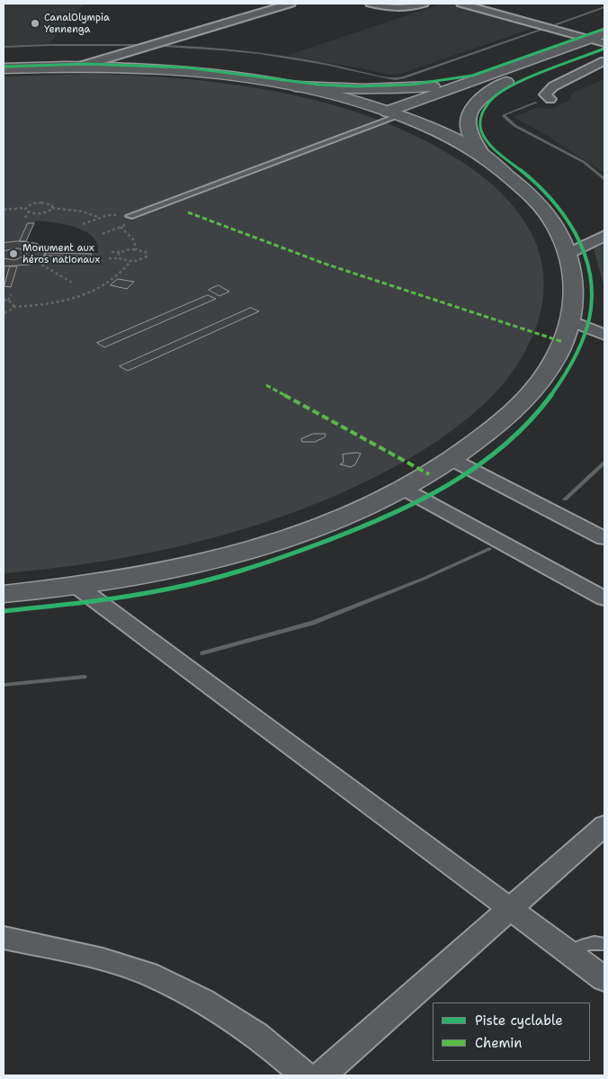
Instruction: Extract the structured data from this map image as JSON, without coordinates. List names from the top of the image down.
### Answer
{
  "places": ["CanalOlympia Yennenga", "Monument aux héros nationaux"],
  "legend": ["Piste cyclable", "Chemin"]
}
